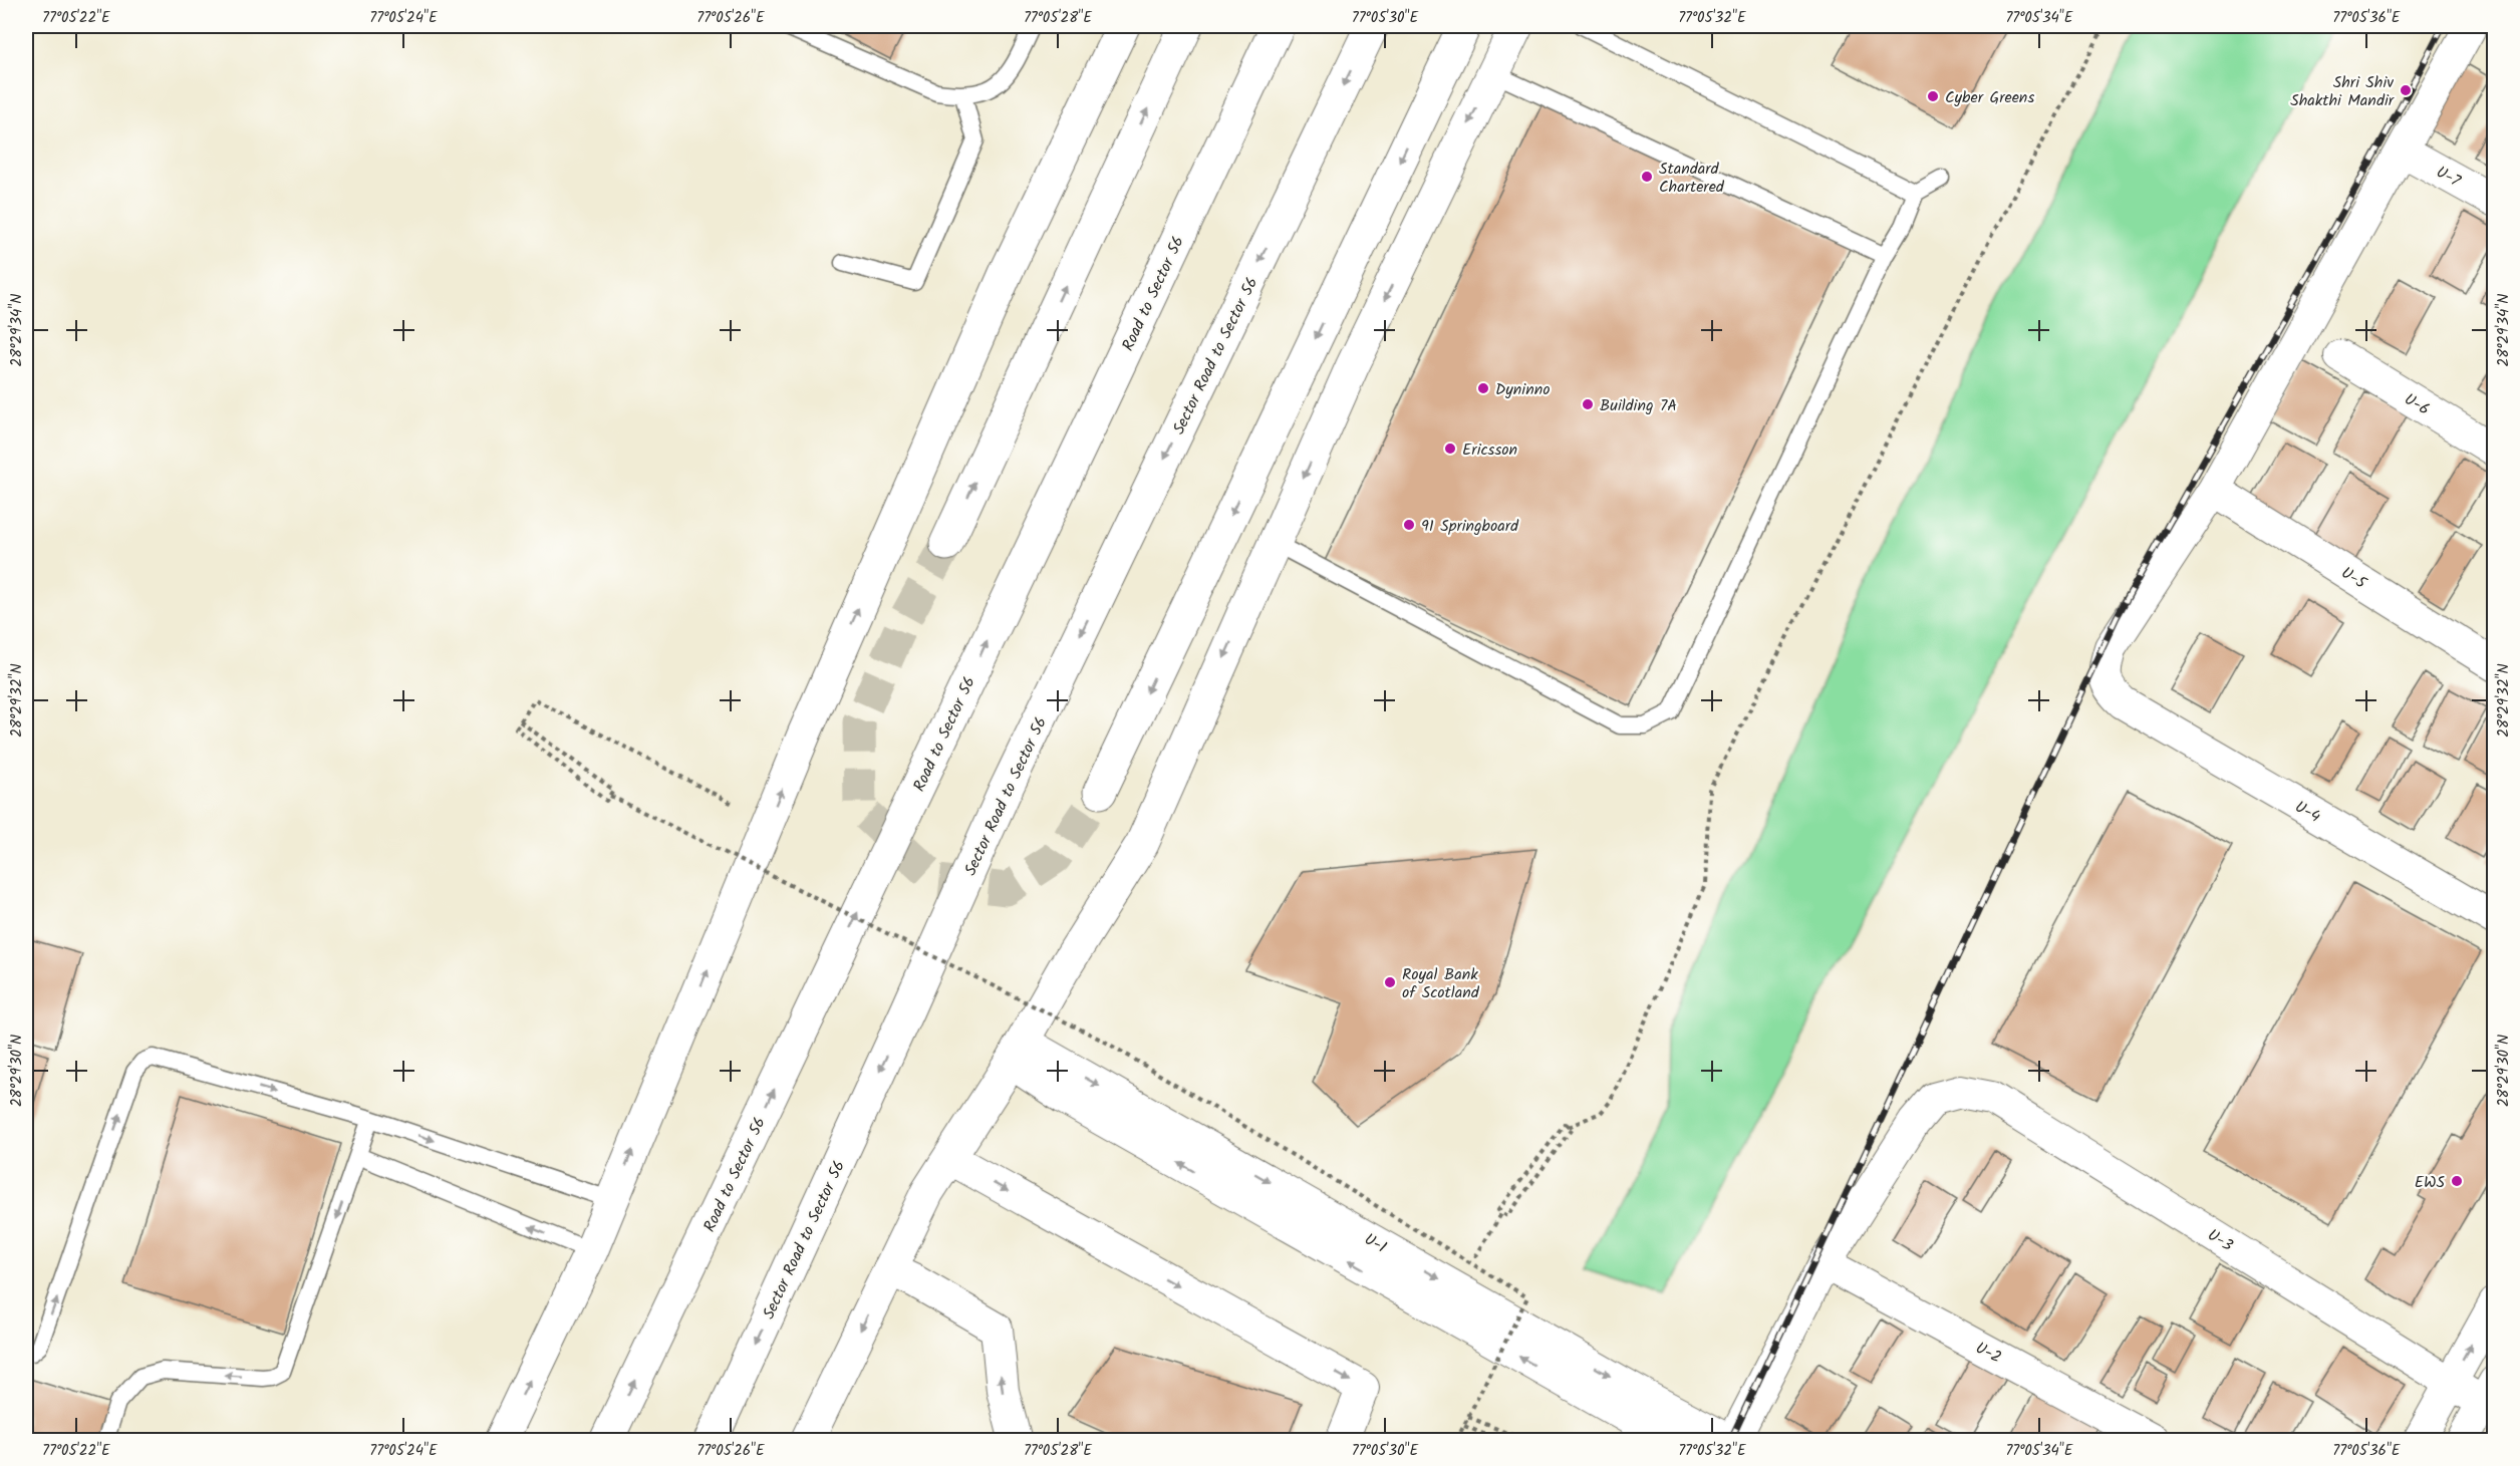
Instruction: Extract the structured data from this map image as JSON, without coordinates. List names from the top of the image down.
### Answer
{
  "streets": {
    "street": [
      "U-7",
      "Road to Sector 56",
      "Sector Road to Sector 56",
      "U-6",
      "U-5",
      "U-4",
      "U-3",
      "U-1",
      "U-2"
    ]
  },
  "crossings": [
    ["U-5", "U-4"],
    ["U-3", "U-2"]
  ],
  "places": [
    "Shri Shiv Shakthi Mandir",
    "Cyber Greens",
    "Standard Chartered",
    "Dyninno",
    "Building 7A",
    "Ericsson",
    "91 Springboard",
    "Royal Bank of Scotland",
    "EWS"
  ],
  "coordinates": [
    "77°05'22\"E",
    "77°05'24\"E",
    "77°05'26\"E",
    "77°05'28\"E",
    "77°05'30\"E",
    "77°05'32\"E",
    "77°05'34\"E",
    "77°05'36\"E",
    "28°29'34\"N",
    "28°29'32\"N",
    "28°29'30\"N"
  ]
}
